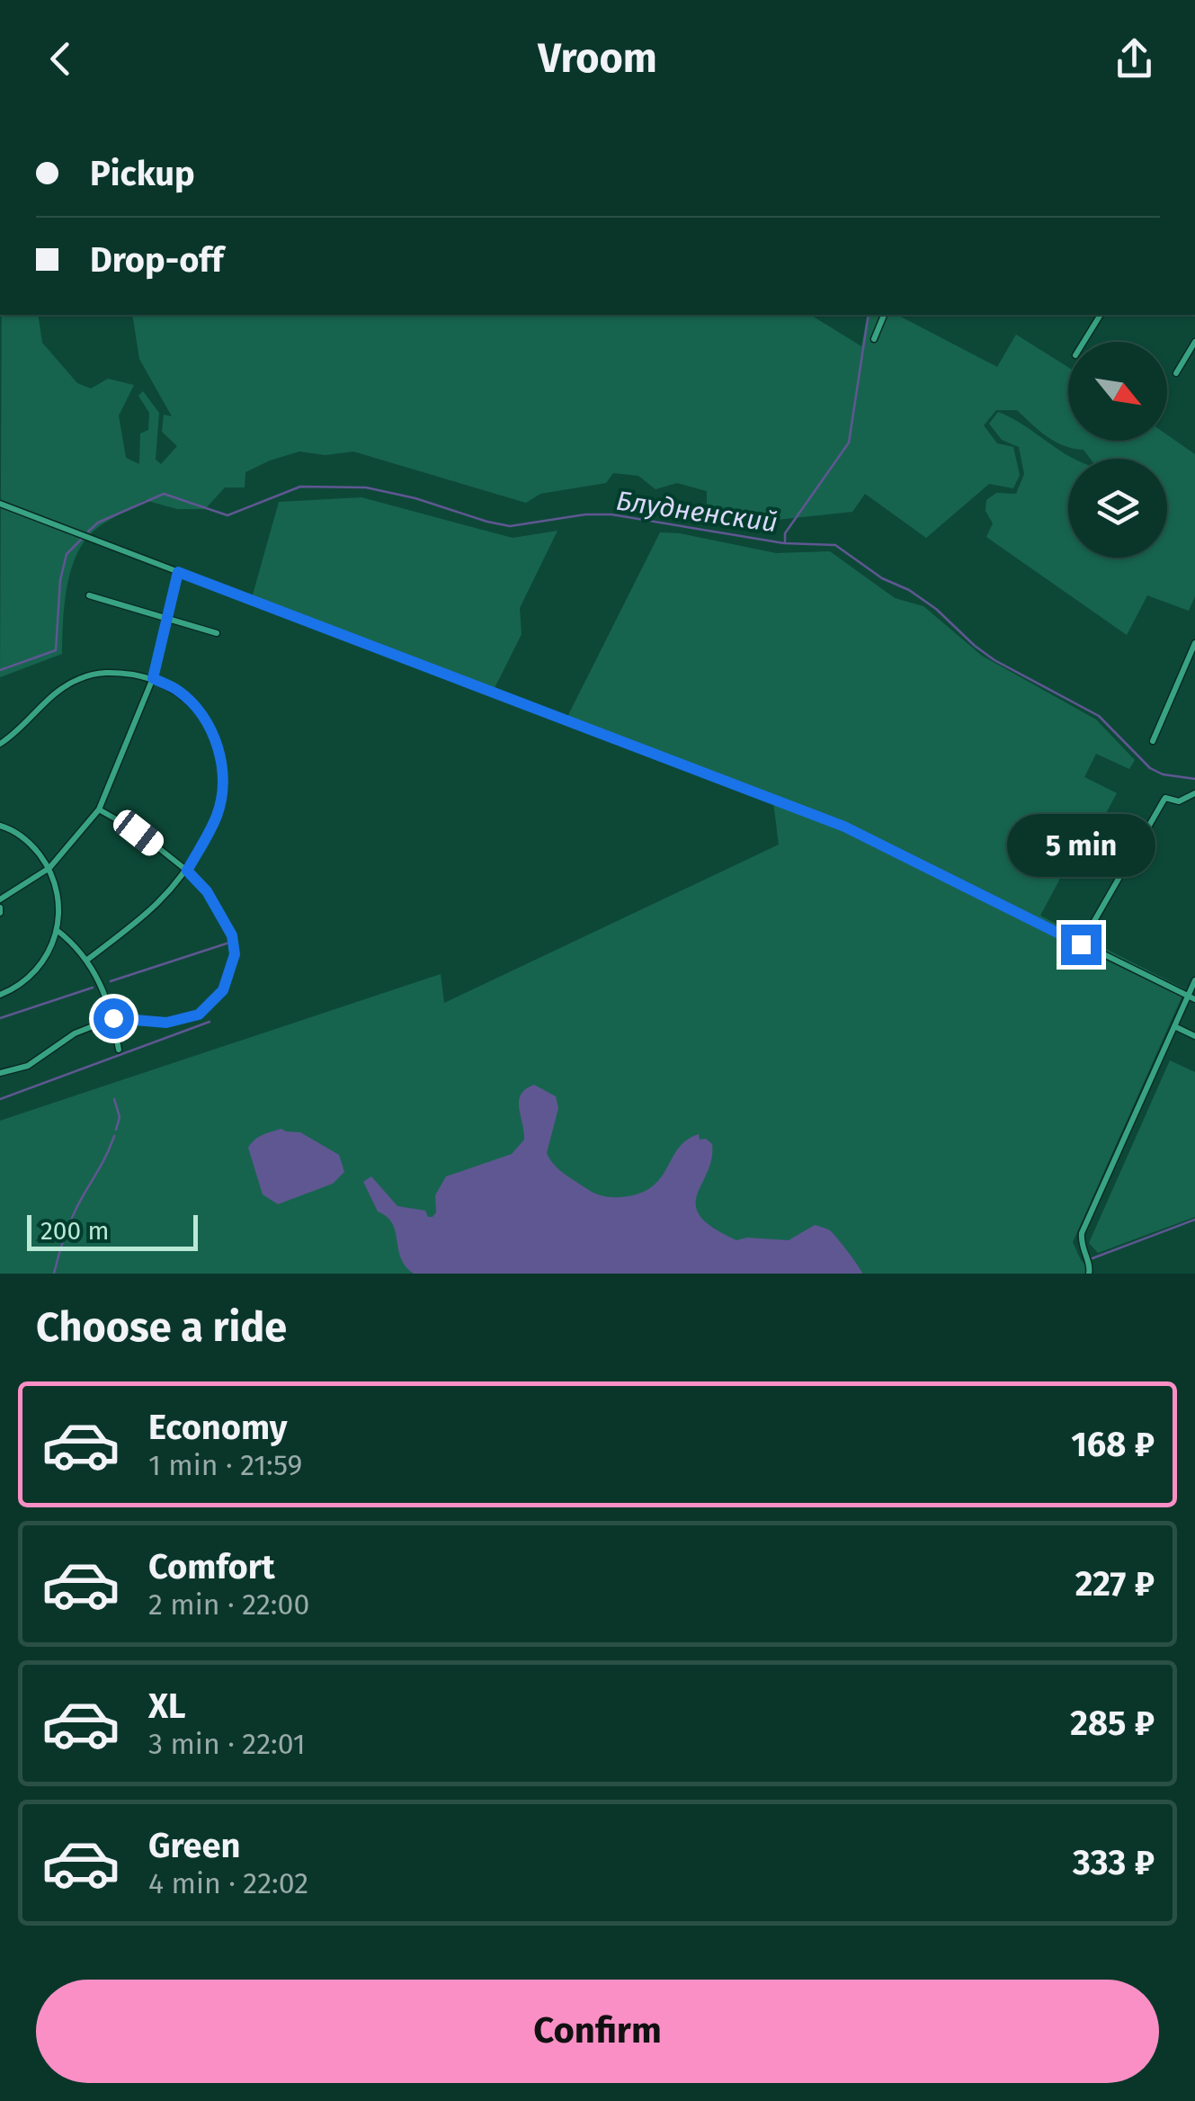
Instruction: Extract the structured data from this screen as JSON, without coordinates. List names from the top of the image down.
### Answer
{
  "water": ["Блудненский"],
  "scale_bar": "200 m",
  "north": "bottom right",
  "page": {
    "header": "Vroom",
    "banner": ["Pickup", "Drop-off"],
    "bubble": "5 min",
    "scale": "200 m",
    "heading": "Choose a ride",
    "list": [
      {
        "name": "Economy",
        "note": "1 min · 21:59",
        "value": "168 ₽"
      },
      {
        "name": "Comfort",
        "note": "2 min · 22:00",
        "value": "227 ₽"
      },
      {
        "name": "XL",
        "note": "3 min · 22:01",
        "value": "285 ₽"
      },
      {
        "name": "Green",
        "note": "4 min · 22:02",
        "value": "333 ₽"
      }
    ],
    "buttons": "Confirm"
  }
}
